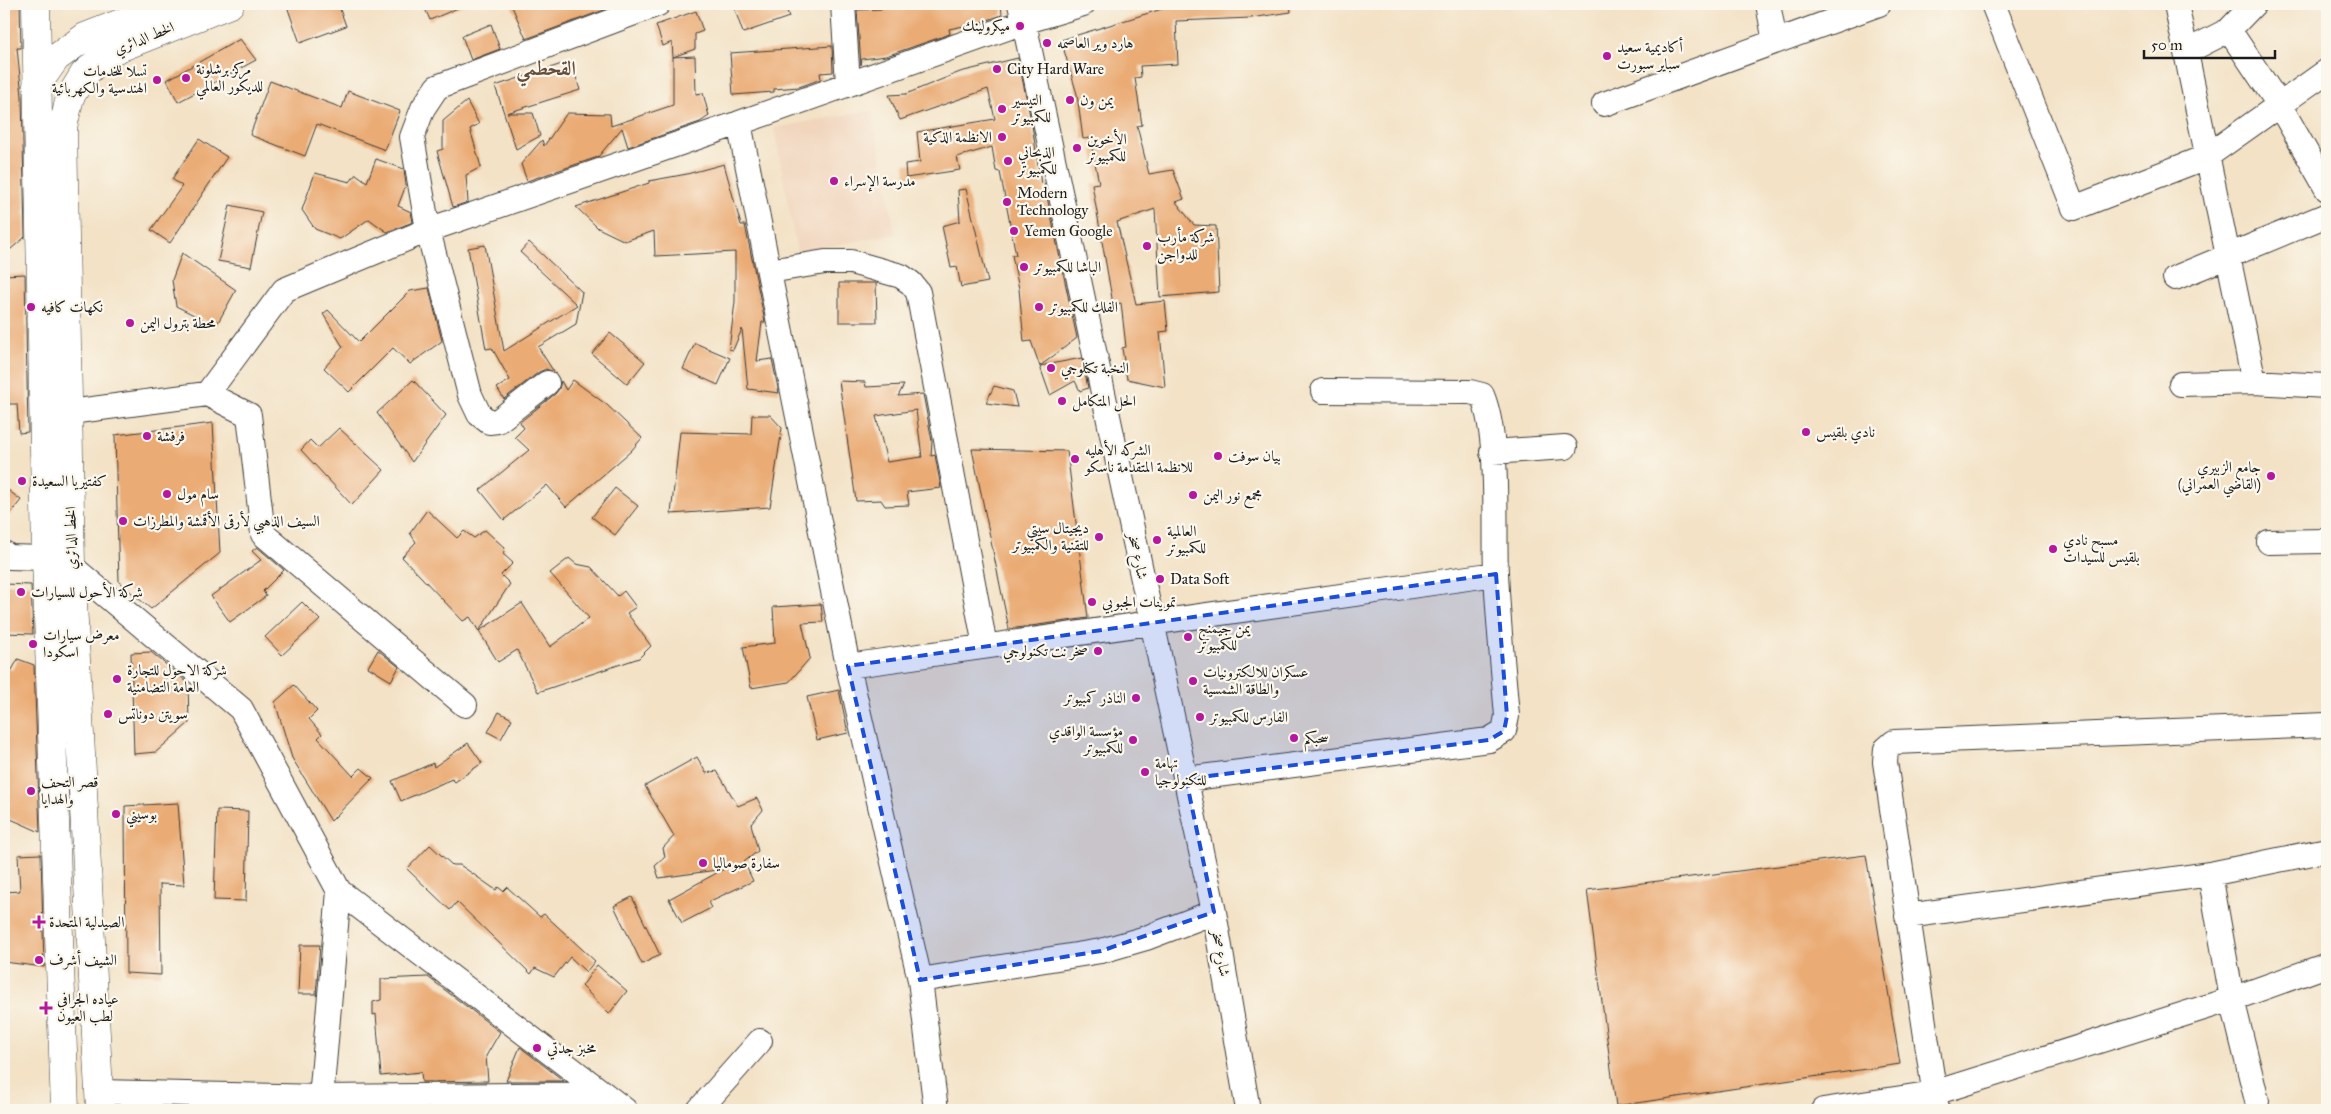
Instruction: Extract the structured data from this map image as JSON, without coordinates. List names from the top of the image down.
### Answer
{
  "streets": {
    "main road": ["الخط الدائري"],
    "street": ["شارع صخر"]
  },
  "districts": ["القحطمي"],
  "places": {
    "other": [
      "ميكرولينك",
      "هارد وير العاصمه",
      "أكاديمية سعيد سباير سبورت",
      "City Hard Ware",
      "مركز برشلونة للديكور العالمي",
      "تسلا للخدمات الهندسية والكهربائية",
      "يمن ون",
      "التيسير للكمبيوتر",
      "الانظمة الذكية",
      "الأخوين للكمبيوتر",
      "الذبحاني للكمبيوتر",
      "مدرسة الإسراء",
      "Modern Technology",
      "Yemen Google",
      "شركة مأرب للدواجن",
      "الباشا للكمبيوتر",
      "نكهات كافيه",
      "الفلك للكمبيوتر",
      "محطة بترول اليمن",
      "النخبة تكنلوجي",
      "الحل المتكامل",
      "نادي بلقيس",
      "فرفشة",
      "بيان سوفت",
      "الشركه الأهليه للانظمة المتقدمة ناسكو",
      "جامع الزبيري (القاضي العمراني)",
      "كفتيريا السعيدة",
      "سام مول",
      "مجمع نور اليمن",
      "السيف الذهبي لأرقى الأقمشة والمطرزات",
      "ديجيتال سيتي للتقنية والكمبيوتر",
      "العالمية للكمبيوتر",
      "مسبح نادي بلقيس للسيدات",
      "Data Soft",
      "شركة الأحول للسيارات",
      "تموينات الجبوبي",
      "يمن جيمنج للكمبيوتر",
      "معرض سيارات اسكودا",
      "صخر نت تكنولوجي",
      "شركة الاحول للتجارة العامة التضامنية",
      "عسكران للالكترونيات والطاقة الشمسية",
      "الناذر كمبيوتر",
      "سويتن دوناتس",
      "الفارس للكمبيوتر",
      "سحبكم",
      "مؤسسة الواقدي للكمبيوتر",
      "تهامة للتكنولوجيا",
      "قصر التحف والهدايا",
      "بوسيني",
      "سفارة صوماليا",
      "الشيف أشرف",
      "مخبز جدتي"
    ],
    "health": ["الصيدلية المتحدة", "عياده الجرافي لطب العيون"]
  },
  "scale_bar": "50 m"
}
